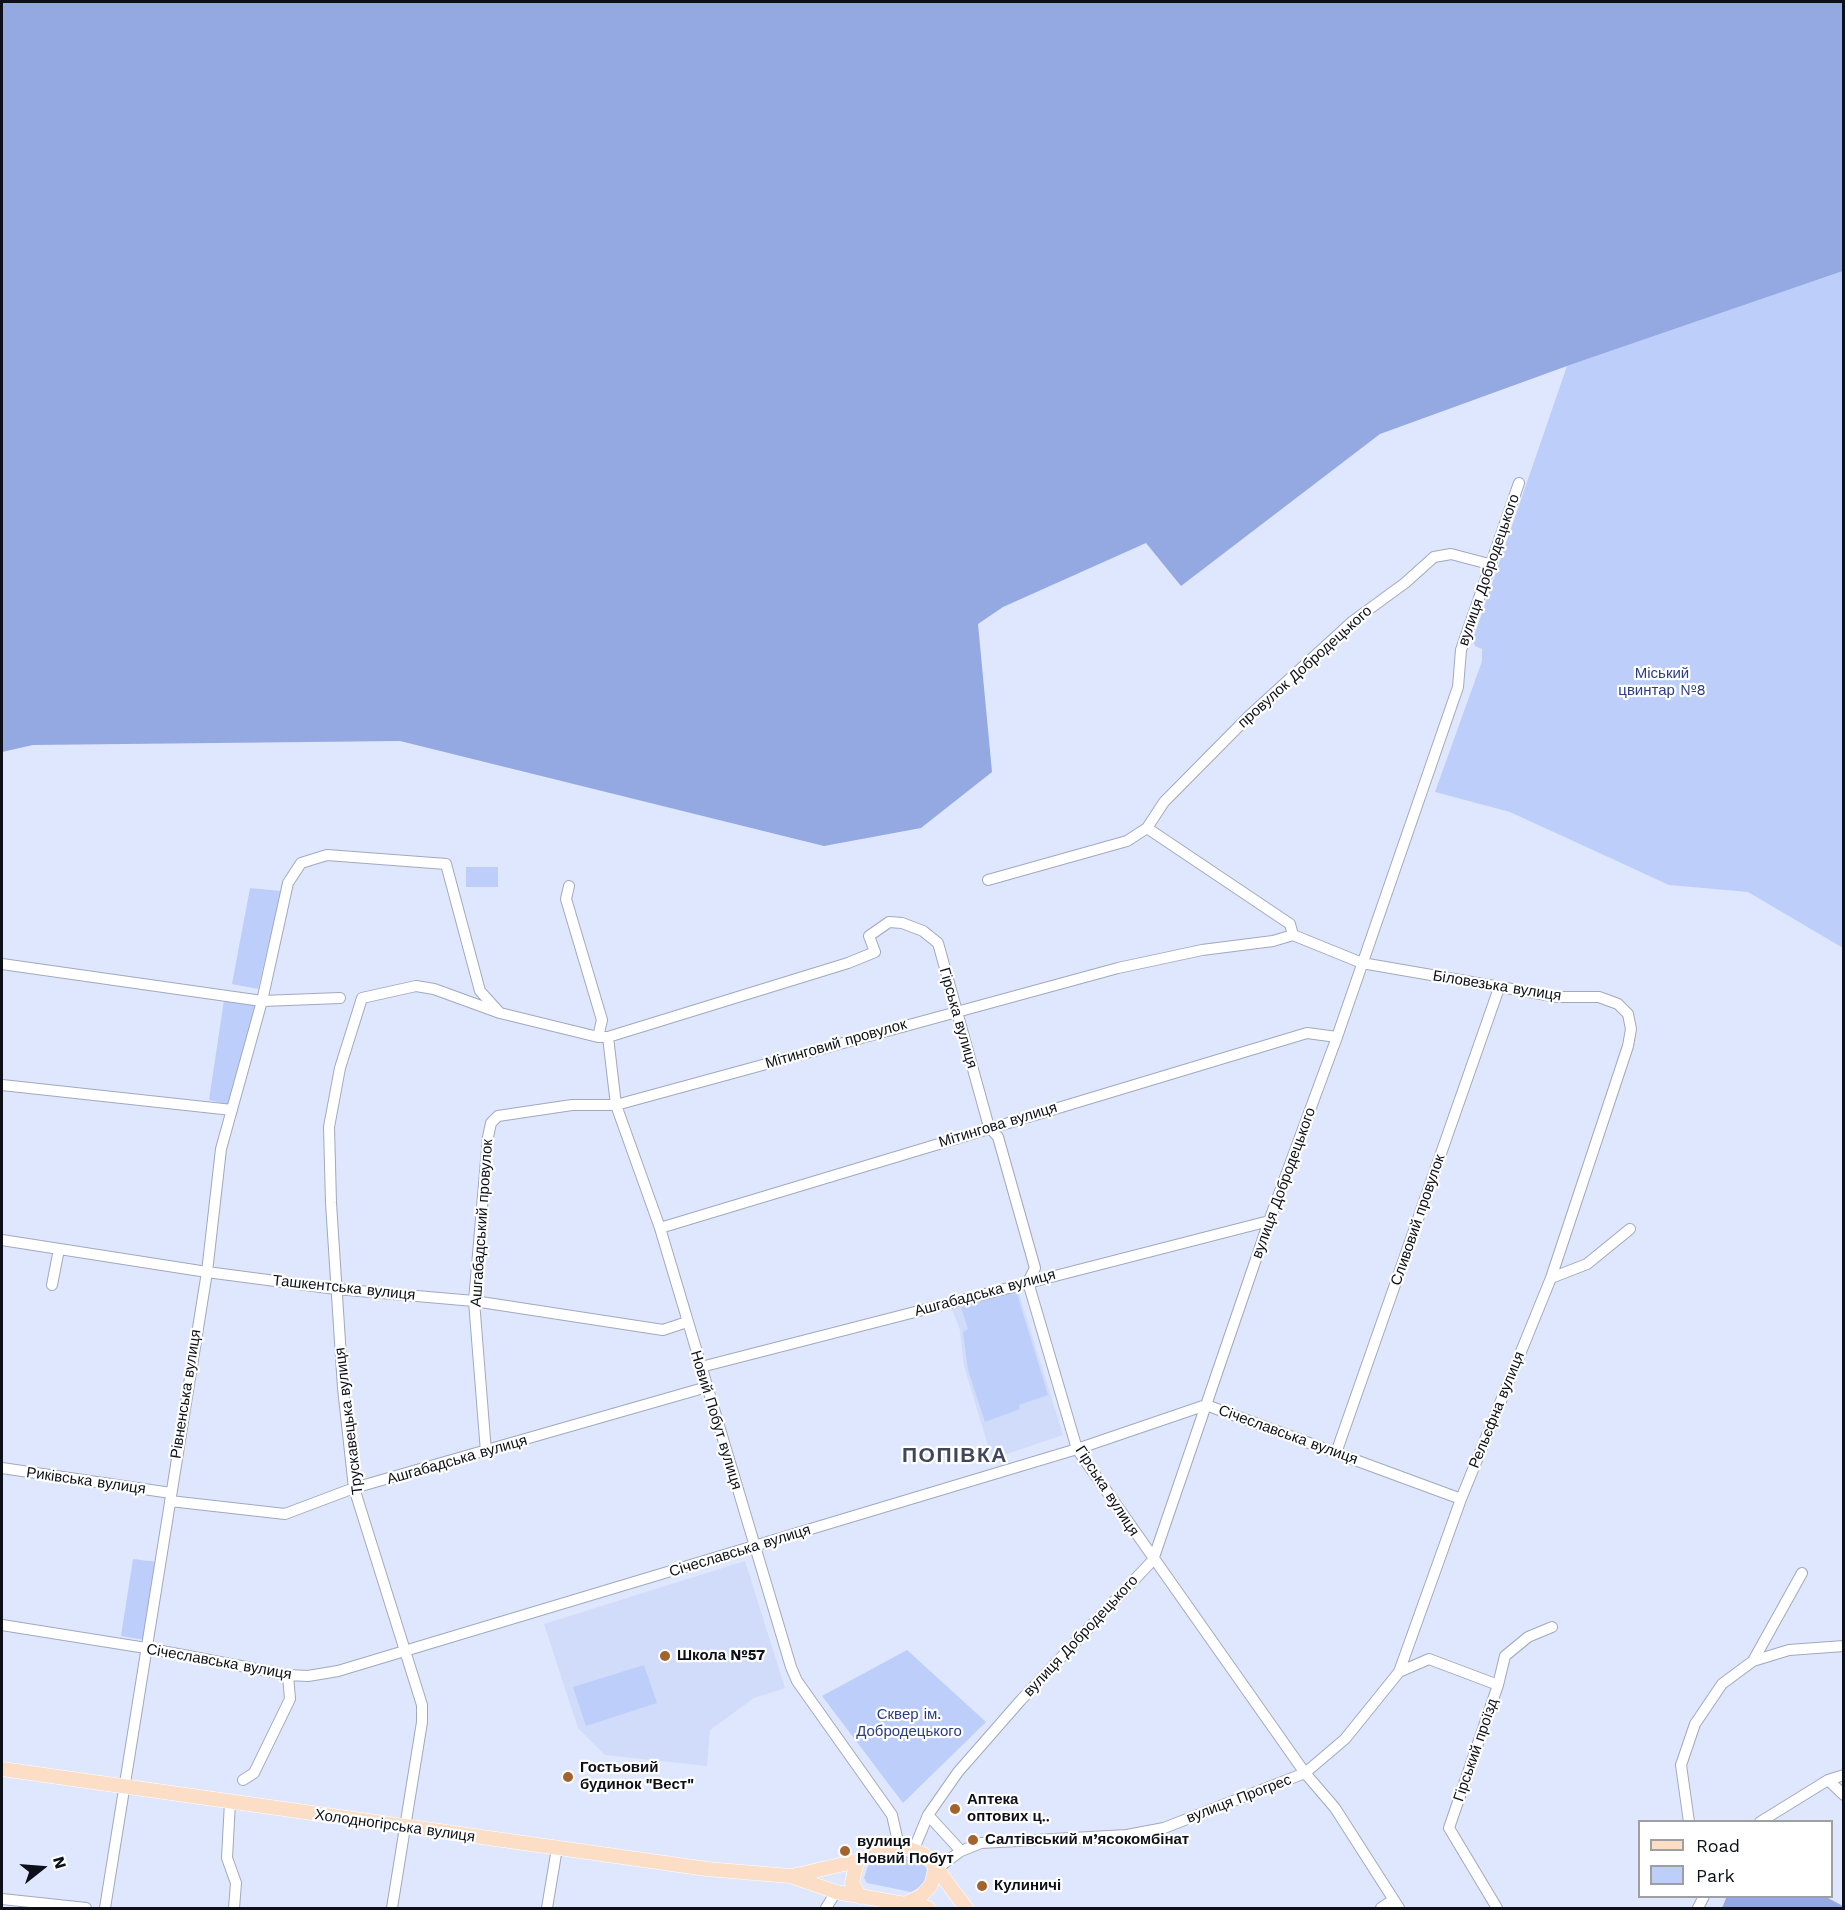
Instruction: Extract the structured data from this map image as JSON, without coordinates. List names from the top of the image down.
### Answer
{
  "streets": {
    "main road": ["Холодногірська вулиця"],
    "street": [
      "вулиця Добродецького",
      "провулок Добродецького",
      "Біловезька вулиця",
      "Гірська вулиця",
      "Мітинговий провулок",
      "Мітингова вулиця",
      "Сливовий провулок",
      "Ашгабадський провулок",
      "Ташкентська вулиця",
      "Ашгабадська вулиця",
      "Рівненська вулиця",
      "Рельєфна вулиця",
      "Новий Побут вулиця",
      "Трускавецька вулиця",
      "Січеславська вулиця",
      "Риківська вулиця",
      "Гірський проїзд",
      "вулиця Прогрес"
    ]
  },
  "crossings": [
    ["вулиця Добродецького", "провулок Добродецького"],
    ["вулиця Добродецького", "Біловезька вулиця"],
    ["вулиця Добродецького", "Гірська вулиця"],
    ["вулиця Добродецького", "Мітингова вулиця"],
    ["вулиця Добродецького", "Ашгабадська вулиця"],
    ["вулиця Добродецького", "Новий Побут вулиця"],
    ["вулиця Добродецького", "Січеславська вулиця"],
    ["вулиця Добродецького", "вулиця Прогрес"],
    ["вулиця Добродецького", "Холодногірська вулиця"],
    ["Біловезька вулиця", "Мітинговий провулок"],
    ["Біловезька вулиця", "Сливовий провулок"],
    ["Біловезька вулиця", "Рельєфна вулиця"],
    ["Гірська вулиця", "Мітинговий провулок"],
    ["Гірська вулиця", "Мітингова вулиця"],
    ["Гірська вулиця", "Ашгабадська вулиця"],
    ["Гірська вулиця", "Рельєфна вулиця"],
    ["Гірська вулиця", "Новий Побут вулиця"],
    ["Гірська вулиця", "Січеславська вулиця"],
    ["Гірська вулиця", "вулиця Прогрес"],
    ["Мітинговий провулок", "Ашгабадський провулок"],
    ["Мітинговий провулок", "Новий Побут вулиця"],
    ["Мітингова вулиця", "Новий Побут вулиця"],
    ["Сливовий провулок", "Січеславська вулиця"],
    ["Ашгабадський провулок", "Ташкентська вулиця"],
    ["Ашгабадський провулок", "Ашгабадська вулиця"],
    ["Ашгабадський провулок", "Новий Побут вулиця"],
    ["Ташкентська вулиця", "Рівненська вулиця"],
    ["Ташкентська вулиця", "Новий Побут вулиця"],
    ["Ташкентська вулиця", "Трускавецька вулиця"],
    ["Ашгабадська вулиця", "Рівненська вулиця"],
    ["Ашгабадська вулиця", "Новий Побут вулиця"],
    ["Ашгабадська вулиця", "Трускавецька вулиця"],
    ["Ашгабадська вулиця", "Риківська вулиця"],
    ["Рівненська вулиця", "Трускавецька вулиця"],
    ["Рівненська вулиця", "Січеславська вулиця"],
    ["Рівненська вулиця", "Риківська вулиця"],
    ["Рівненська вулиця", "Холодногірська вулиця"],
    ["Рельєфна вулиця", "Січеславська вулиця"],
    ["Рельєфна вулиця", "Гірський проїзд"],
    ["Рельєфна вулиця", "вулиця Прогрес"],
    ["Новий Побут вулиця", "Січеславська вулиця"],
    ["Новий Побут вулиця", "вулиця Прогрес"],
    ["Новий Побут вулиця", "Холодногірська вулиця"],
    ["Трускавецька вулиця", "Січеславська вулиця"],
    ["Трускавецька вулиця", "Холодногірська вулиця"],
    ["вулиця Прогрес", "Холодногірська вулиця"]
  ],
  "districts": ["ПОПІВКА"],
  "parks": ["Міський цвинтар №8", "Сквер ім. Добродецького"],
  "places": [
    "Школа №57",
    "Гостьовий будинок \"Вест\"",
    "Аптека оптових ц‥",
    "Салтівський м’ясокомбінат",
    "вулиця Новий Побут",
    "Кулиничі"
  ],
  "legend": ["Road", "Park"],
  "north": "right"
}
